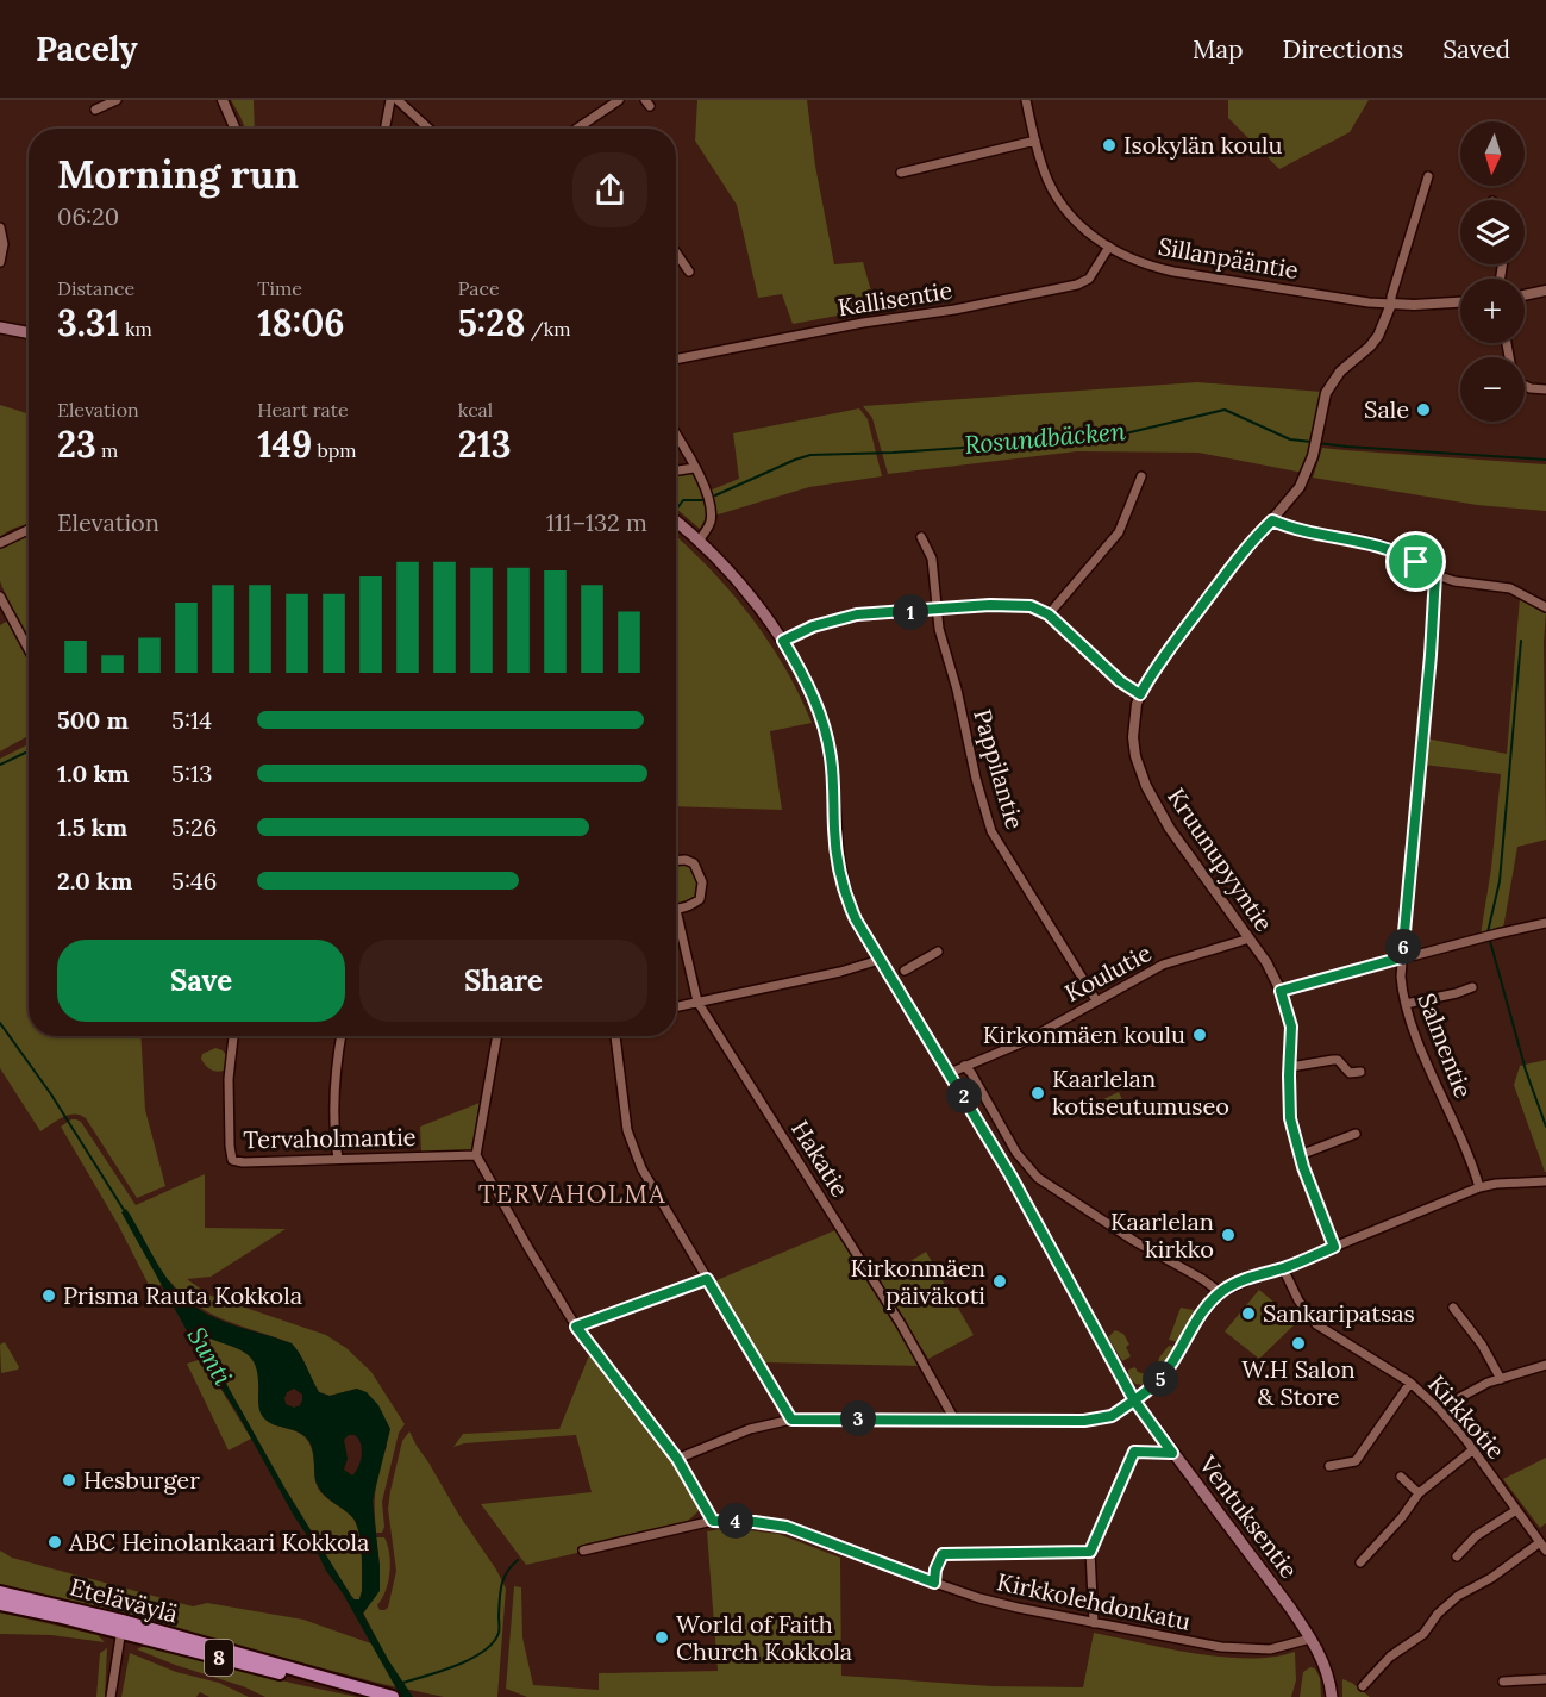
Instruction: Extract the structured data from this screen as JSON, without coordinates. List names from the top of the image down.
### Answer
{
  "streets": {
    "highway": ["Eteläväylä", "8"],
    "main road": ["Ventuksentie"],
    "street": [
      "Sillanpääntie",
      "Kallisentie",
      "Pappilantie",
      "Kruunupyyntie",
      "Koulutie",
      "Salmentie",
      "Tervaholmantie",
      "Hakatie",
      "Kirkkotie",
      "Kirkkolehdonkatu"
    ]
  },
  "crossings": [
    ["Sillanpääntie", "Kallisentie"],
    ["Sillanpääntie", "Kruunupyyntie"],
    ["Pappilantie", "Koulutie"],
    ["Kruunupyyntie", "Koulutie"],
    ["Koulutie", "Ventuksentie"],
    ["Ventuksentie", "Kirkkolehdonkatu"]
  ],
  "districts": ["TERVAHOLMA"],
  "water": ["Rosundbäcken", "Sunti"],
  "places": [
    "Isokylän koulu",
    "Sale",
    "Kirkonmäen koulu",
    "Kaarlelan kotiseutumuseo",
    "Kaarlelan kirkko",
    "Kirkonmäen päiväkoti",
    "Prisma Rauta Kokkola",
    "Sankaripatsas",
    "W.H Salon & Store",
    "Hesburger",
    "ABC Heinolankaari Kokkola",
    "World of Faith Church Kokkola"
  ],
  "north": "bottom",
  "page": {
    "header": "Pacely",
    "nav": ["Map", "Directions", "Saved"],
    "map_buttons": ["+", "−"],
    "heading": ["Morning run", "06:20"],
    "stats": [
      ["Distance", "3.31 km"],
      ["Time", "18:06"],
      ["Pace", "5:28 /km"],
      ["Elevation", "23 m"],
      ["Heart rate", "149 bpm"],
      ["kcal", "213"]
    ],
    "chart": ["Elevation", "111–132 m"],
    "pins": [
      "1",
      "6",
      "2",
      "5",
      "3",
      "4"
    ],
    "list": [
      {
        "name": "500 m",
        "note": "5:14"
      },
      {
        "name": "1.0 km",
        "note": "5:13"
      },
      {
        "name": "1.5 km",
        "note": "5:26"
      },
      {
        "name": "2.0 km",
        "note": "5:46"
      }
    ],
    "buttons": ["Save", "Share"]
  }
}
